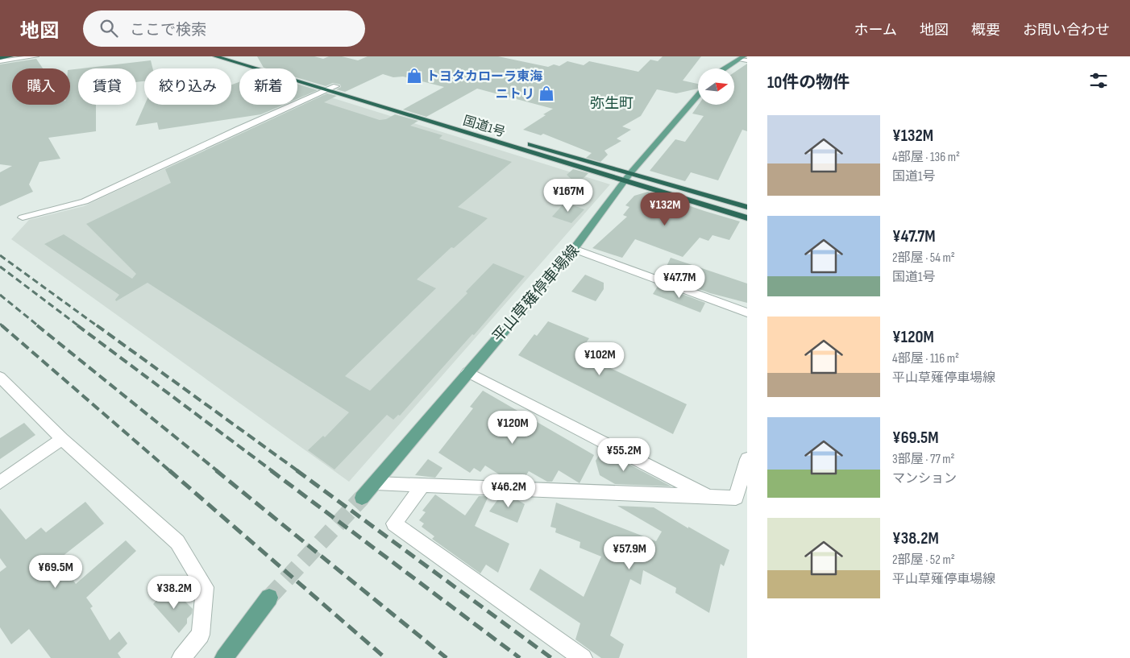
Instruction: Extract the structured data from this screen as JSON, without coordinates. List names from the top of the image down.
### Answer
{
  "streets": {
    "highway": ["国道1号"],
    "main road": ["平山草薙停車場線"]
  },
  "crossings": [
    ["国道1号", "平山草薙停車場線"]
  ],
  "districts": ["弥生町"],
  "places": {
    "shop": ["トヨタカローラ東海", "ニトリ"]
  },
  "north": "right",
  "page": {
    "header": "地図",
    "search": "ここで検索",
    "nav": [
      "ホーム",
      "地図",
      "概要",
      "お問い合わせ"
    ],
    "heading": "10件の物件",
    "chip": [
      "購入",
      "賃貸",
      "絞り込み",
      "新着"
    ],
    "list": [
      {
        "name": "¥132M",
        "note": "4部屋 · 136 m² · 国道1号"
      },
      {
        "name": "¥47.7M",
        "note": "2部屋 · 54 m² · 国道1号"
      },
      {
        "name": "¥120M",
        "note": "4部屋 · 116 m² · 平山草薙停車場線"
      },
      {
        "name": "¥69.5M",
        "note": "3部屋 · 77 m² · マンション"
      },
      {
        "name": "¥38.2M",
        "note": "2部屋 · 52 m² · 平山草薙停車場線"
      }
    ],
    "price": [
      "¥167M",
      "¥132M",
      "¥47.7M",
      "¥102M",
      "¥120M",
      "¥55.2M",
      "¥46.2M",
      "¥57.9M",
      "¥69.5M",
      "¥38.2M"
    ]
  }
}
